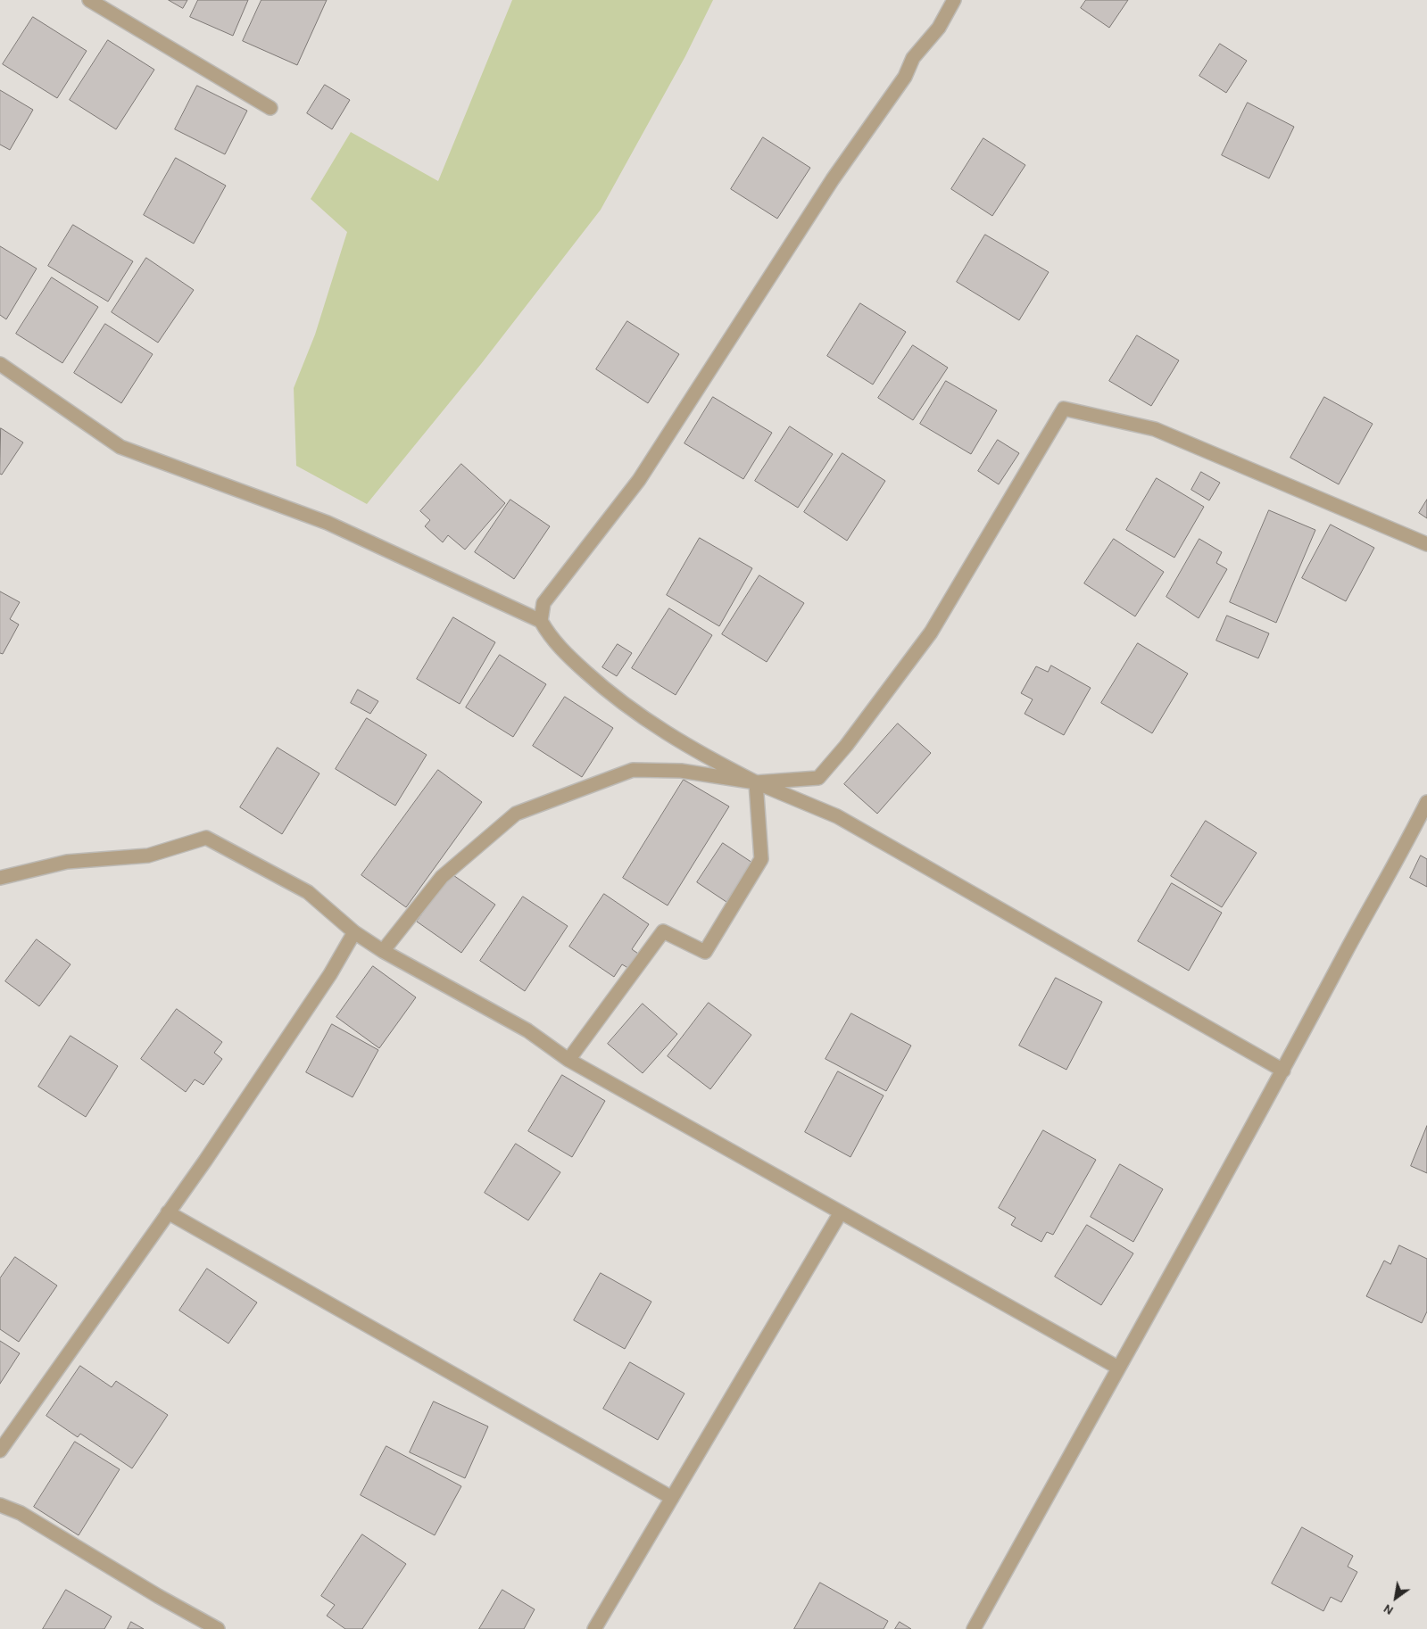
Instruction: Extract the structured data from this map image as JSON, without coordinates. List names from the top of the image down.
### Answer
{
  "north": "bottom left"
}
